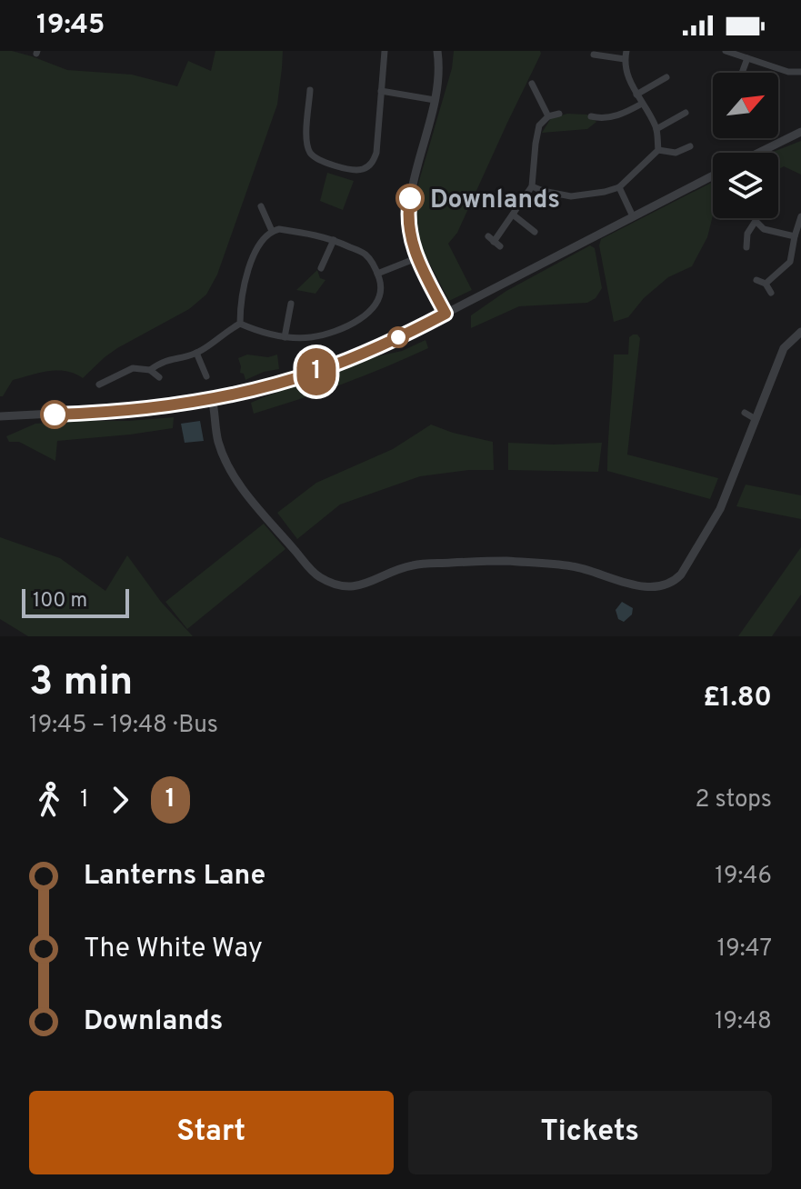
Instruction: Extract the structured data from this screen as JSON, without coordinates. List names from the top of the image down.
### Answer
{
  "places": ["Downlands"],
  "lines": ["bus line 1"],
  "scale_bar": "100 m",
  "north": "top right",
  "page": {
    "status": "19:45",
    "on_map": "1",
    "scale": "100 m",
    "heading": ["3 min", "19:45 – 19:48 · Bus", "£1.80"],
    "legs": ["1", "1", "2 stops"],
    "list": [
      {
        "name": "Lanterns Lane",
        "value": "19:46"
      },
      {
        "name": "The White Way",
        "value": "19:47"
      },
      {
        "name": "Downlands",
        "value": "19:48"
      }
    ],
    "buttons": ["Start", "Tickets"]
  }
}
